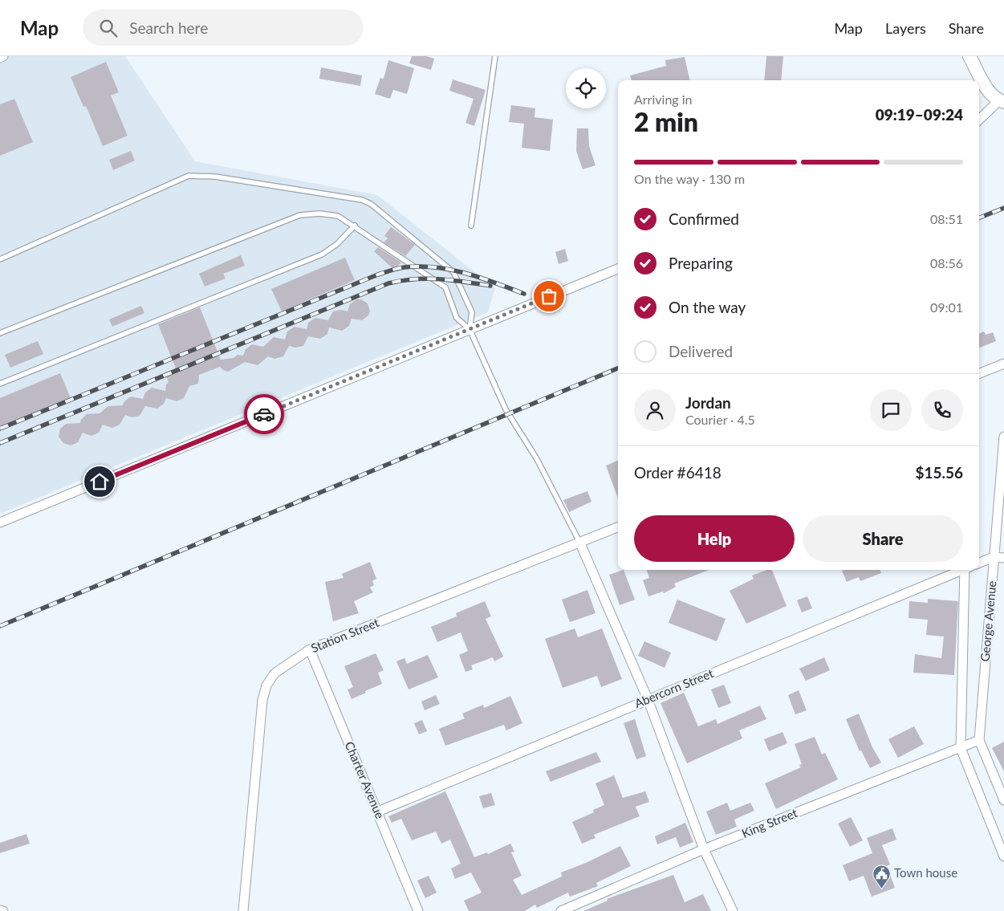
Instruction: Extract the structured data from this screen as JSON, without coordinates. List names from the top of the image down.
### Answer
{
  "streets": {
    "street": [
      "George Avenue",
      "Station Street",
      "Abercorn Street",
      "Charter Avenue",
      "King Street"
    ]
  },
  "crossings": [
    ["George Avenue", "King Street"],
    ["Station Street", "Charter Avenue"],
    ["Abercorn Street", "Charter Avenue"]
  ],
  "places": {
    "public building": ["Town house"]
  },
  "page": {
    "header": "Map",
    "search": "Search here",
    "nav": ["Map", "Layers", "Share"],
    "heading": ["2 min", "Arriving in", "09:19–09:24"],
    "panel": [
      "Jordan",
      "Courier · 4.5",
      "Order #6418",
      "$15.56"
    ],
    "bar": "On the way · 130 m",
    "list": [
      ["Confirmed", "08:51"],
      ["Preparing", "08:56"],
      ["On the way", "09:01"],
      "Delivered"
    ],
    "buttons": ["Help", "Share"]
  }
}
